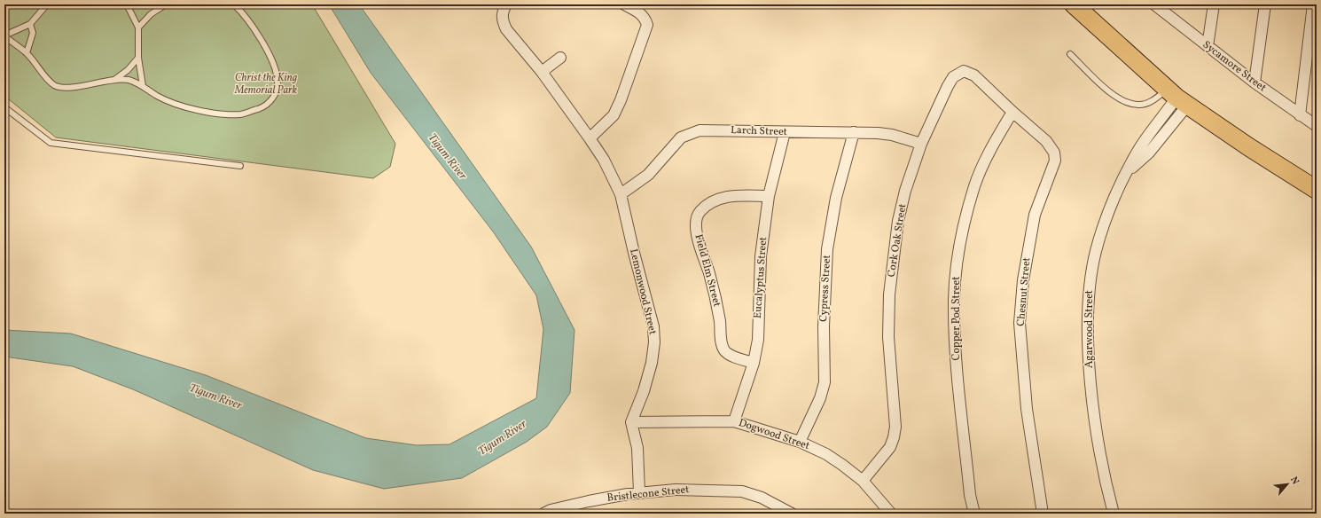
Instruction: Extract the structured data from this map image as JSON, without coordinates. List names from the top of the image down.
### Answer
{
  "streets": {
    "street": [
      "Sycamore Street",
      "Larch Street",
      "Cork Oak Street",
      "Field Elm Street",
      "Eucalyptus Street",
      "Cypress Street",
      "Lemonwood Street",
      "Chesnut Street",
      "Copper Pod Street",
      "Agarwood Street",
      "Dogwood Street",
      "Bristlecone Street"
    ]
  },
  "crossings": [
    ["Larch Street", "Cork Oak Street"],
    ["Larch Street", "Eucalyptus Street"],
    ["Larch Street", "Cypress Street"],
    ["Larch Street", "Lemonwood Street"],
    ["Cork Oak Street", "Chesnut Street"],
    ["Cork Oak Street", "Copper Pod Street"],
    ["Cork Oak Street", "Dogwood Street"],
    ["Field Elm Street", "Eucalyptus Street"],
    ["Eucalyptus Street", "Dogwood Street"],
    ["Cypress Street", "Dogwood Street"],
    ["Lemonwood Street", "Dogwood Street"],
    ["Chesnut Street", "Copper Pod Street"]
  ],
  "water": ["Tigum River"],
  "parks": ["Christ the King Memorial Park"],
  "north": "top right"
}
